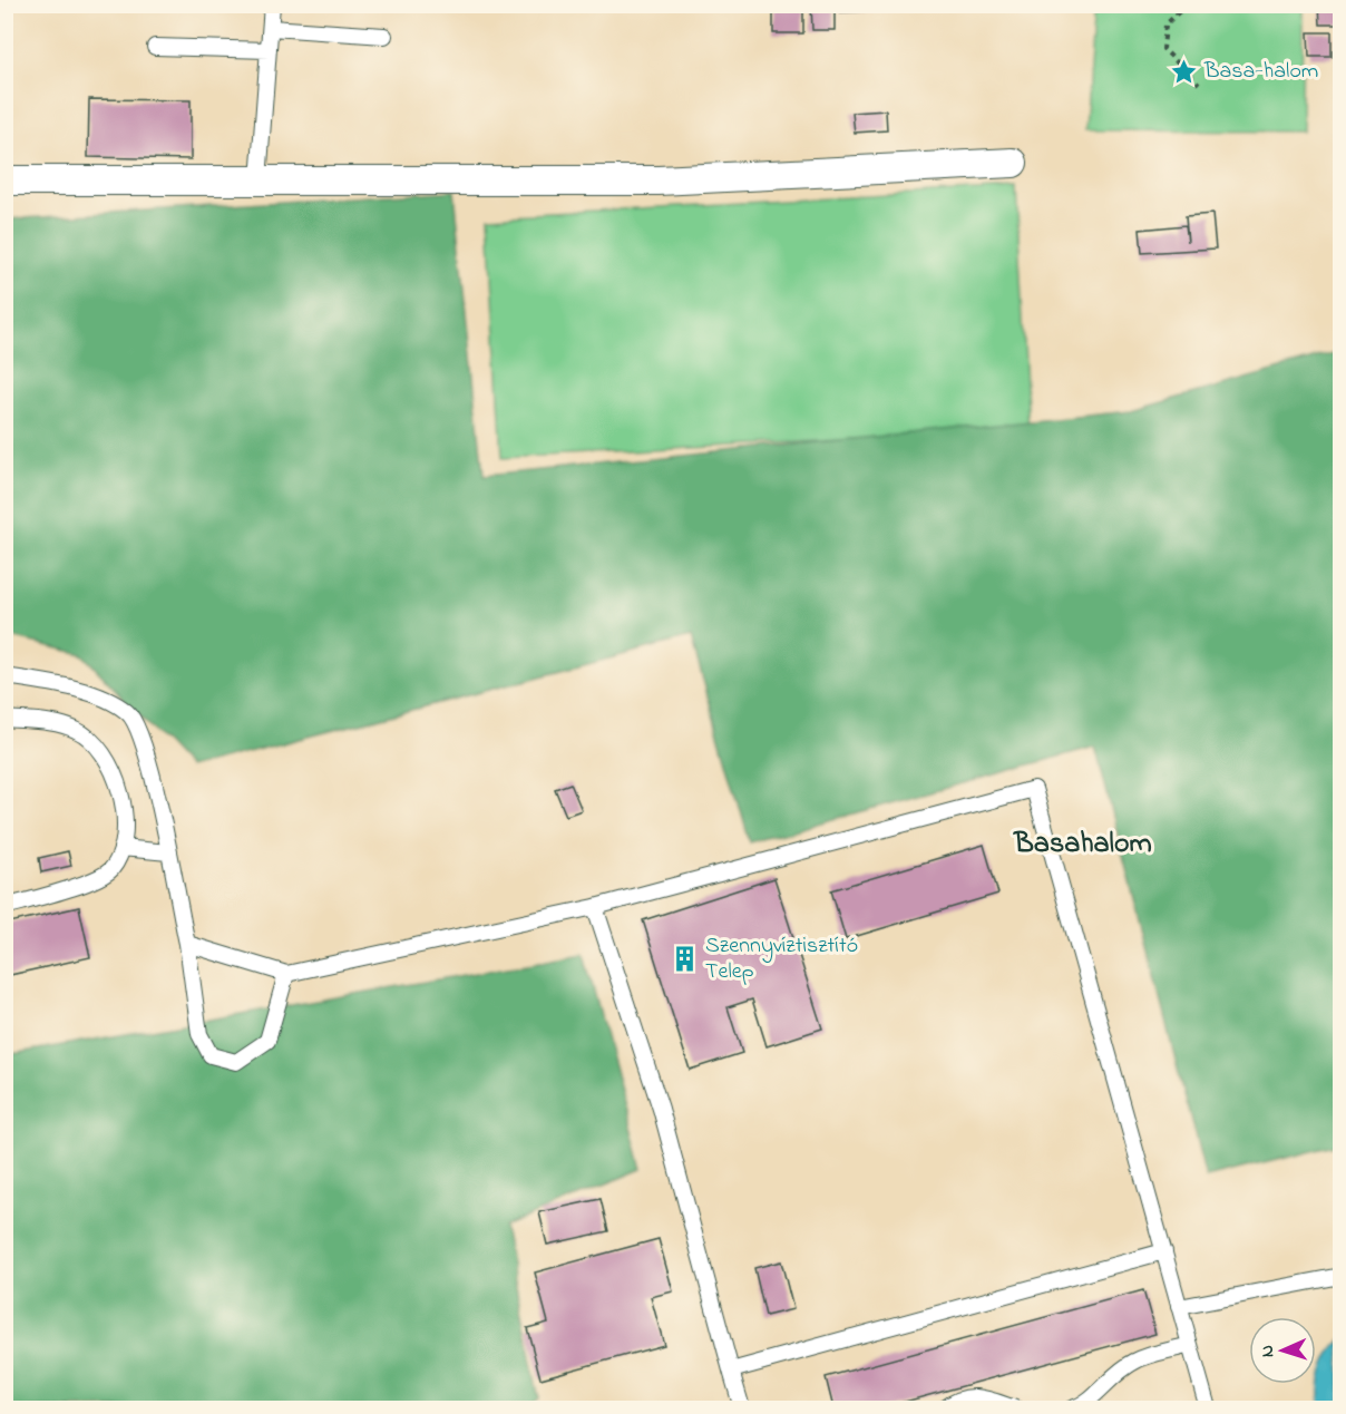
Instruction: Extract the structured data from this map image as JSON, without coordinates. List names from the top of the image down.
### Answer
{
  "districts": ["Basahalom"],
  "places": {
    "place": ["Basa-halom"],
    "building": ["Szennyvíztisztító Telep"]
  },
  "north": "left"
}
